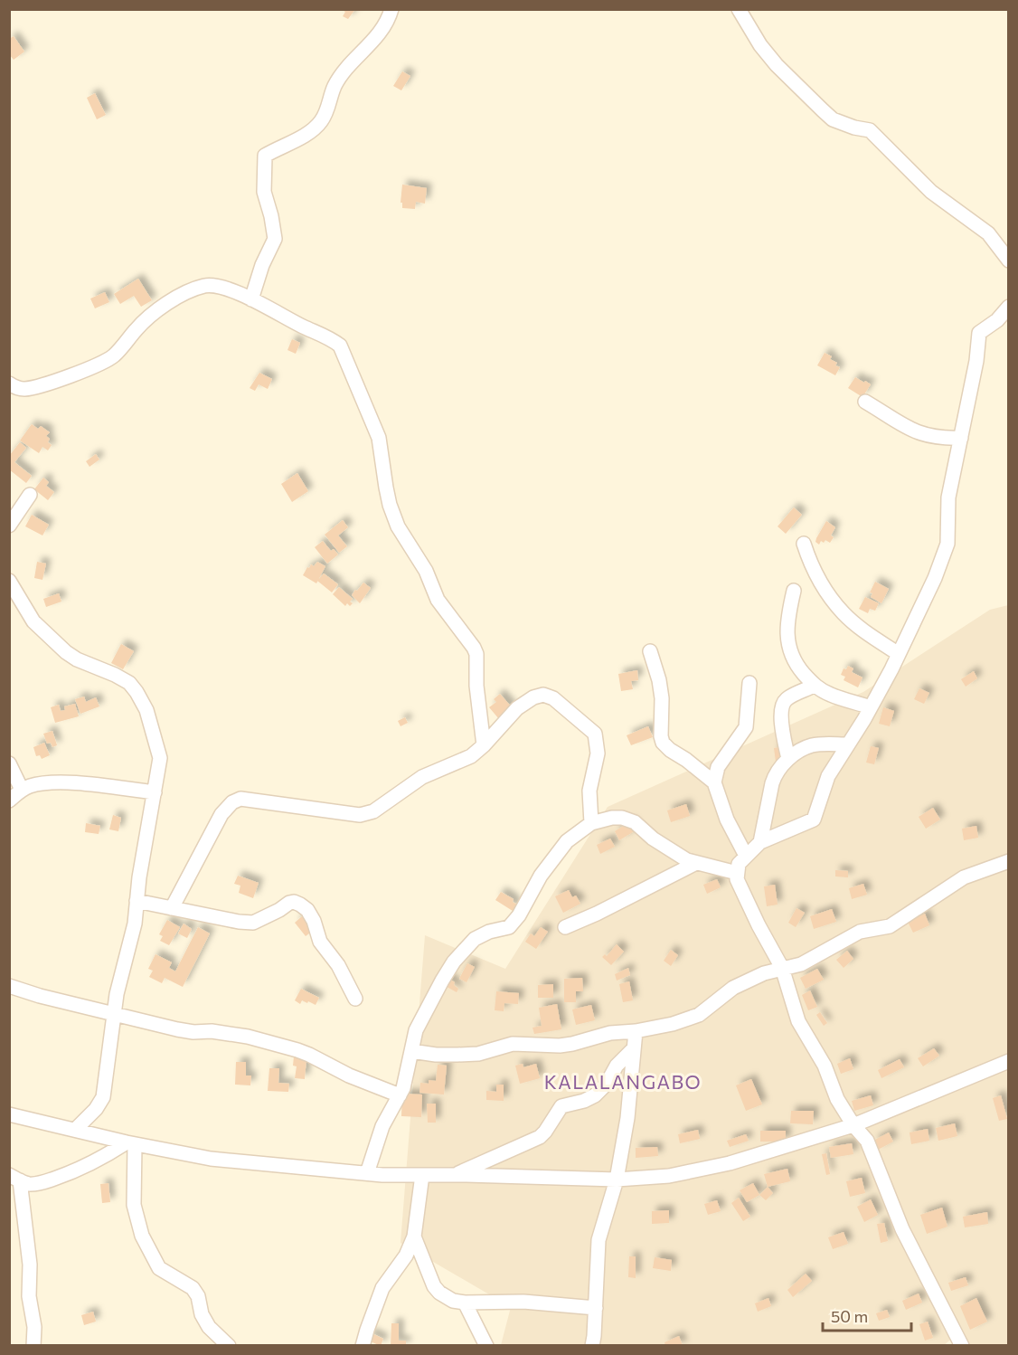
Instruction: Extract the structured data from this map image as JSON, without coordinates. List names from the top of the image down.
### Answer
{
  "districts": ["KALALANGABO"],
  "scale_bar": "50 m"
}
